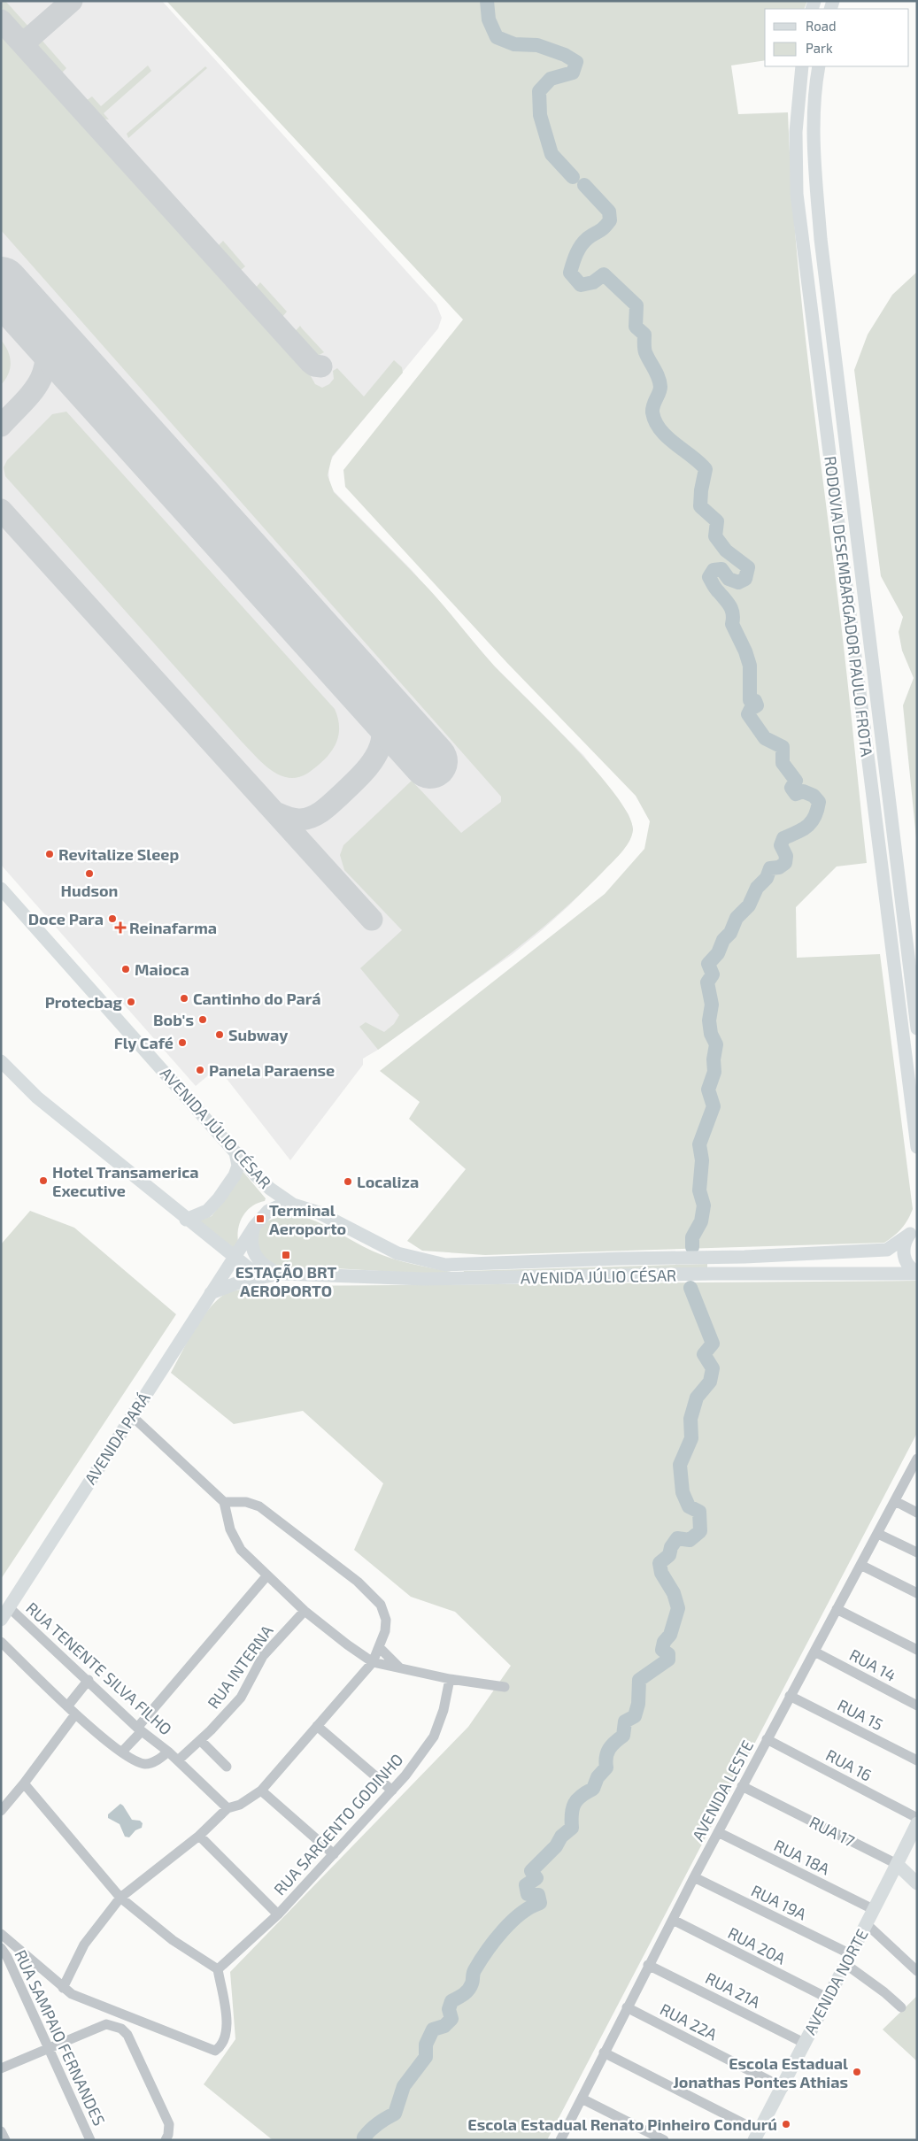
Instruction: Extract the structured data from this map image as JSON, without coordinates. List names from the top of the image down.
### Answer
{
  "streets": {
    "street": [
      "RODOVIA DESEMBARGADOR PAULO FROTA",
      "AVENIDA JÚLIO CÉSAR",
      "AVENIDA PARÁ",
      "RUA 14",
      "RUA INTERNA",
      "RUA TENENTE SILVA FILHO",
      "RUA 15",
      "RUA 16",
      "AVENIDA LESTE",
      "RUA SARGENTO GODINHO",
      "RUA 17",
      "RUA 18A",
      "RUA 19A",
      "RUA 20A",
      "AVENIDA NORTE",
      "RUA 21A",
      "RUA 22A",
      "RUA SAMPAIO FERNANDES"
    ]
  },
  "crossings": [
    ["AVENIDA JÚLIO CÉSAR", "AVENIDA PARÁ"],
    ["AVENIDA PARÁ", "RUA TENENTE SILVA FILHO"],
    ["RUA 14", "AVENIDA LESTE"],
    ["RUA INTERNA", "RUA TENENTE SILVA FILHO"],
    ["RUA 15", "AVENIDA LESTE"],
    ["RUA 16", "AVENIDA LESTE"],
    ["AVENIDA LESTE", "RUA 17"],
    ["AVENIDA LESTE", "RUA 18A"],
    ["AVENIDA LESTE", "RUA 19A"],
    ["AVENIDA LESTE", "RUA 20A"],
    ["AVENIDA LESTE", "RUA 21A"],
    ["AVENIDA LESTE", "RUA 22A"],
    ["RUA 17", "AVENIDA NORTE"],
    ["RUA 18A", "AVENIDA NORTE"],
    ["RUA 19A", "AVENIDA NORTE"],
    ["RUA 20A", "AVENIDA NORTE"],
    ["AVENIDA NORTE", "RUA 21A"],
    ["AVENIDA NORTE", "RUA 22A"]
  ],
  "places": {
    "other": [
      "Revitalize Sleep",
      "Hudson",
      "Doce Para",
      "Maioca",
      "Cantinho do Pará",
      "Protecbag",
      "Bob's",
      "Subway",
      "Fly Café",
      "Panela Paraense",
      "Hotel Transamerica Executive",
      "Localiza",
      "Escola Estadual Jonathas Pontes Athias",
      "Escola Estadual Renato Pinheiro Condurú"
    ],
    "health": ["Reinafarma"],
    "transit": ["Terminal Aeroporto", "ESTAÇÃO BRT AEROPORTO"]
  },
  "legend": ["Road", "Park"]
}
